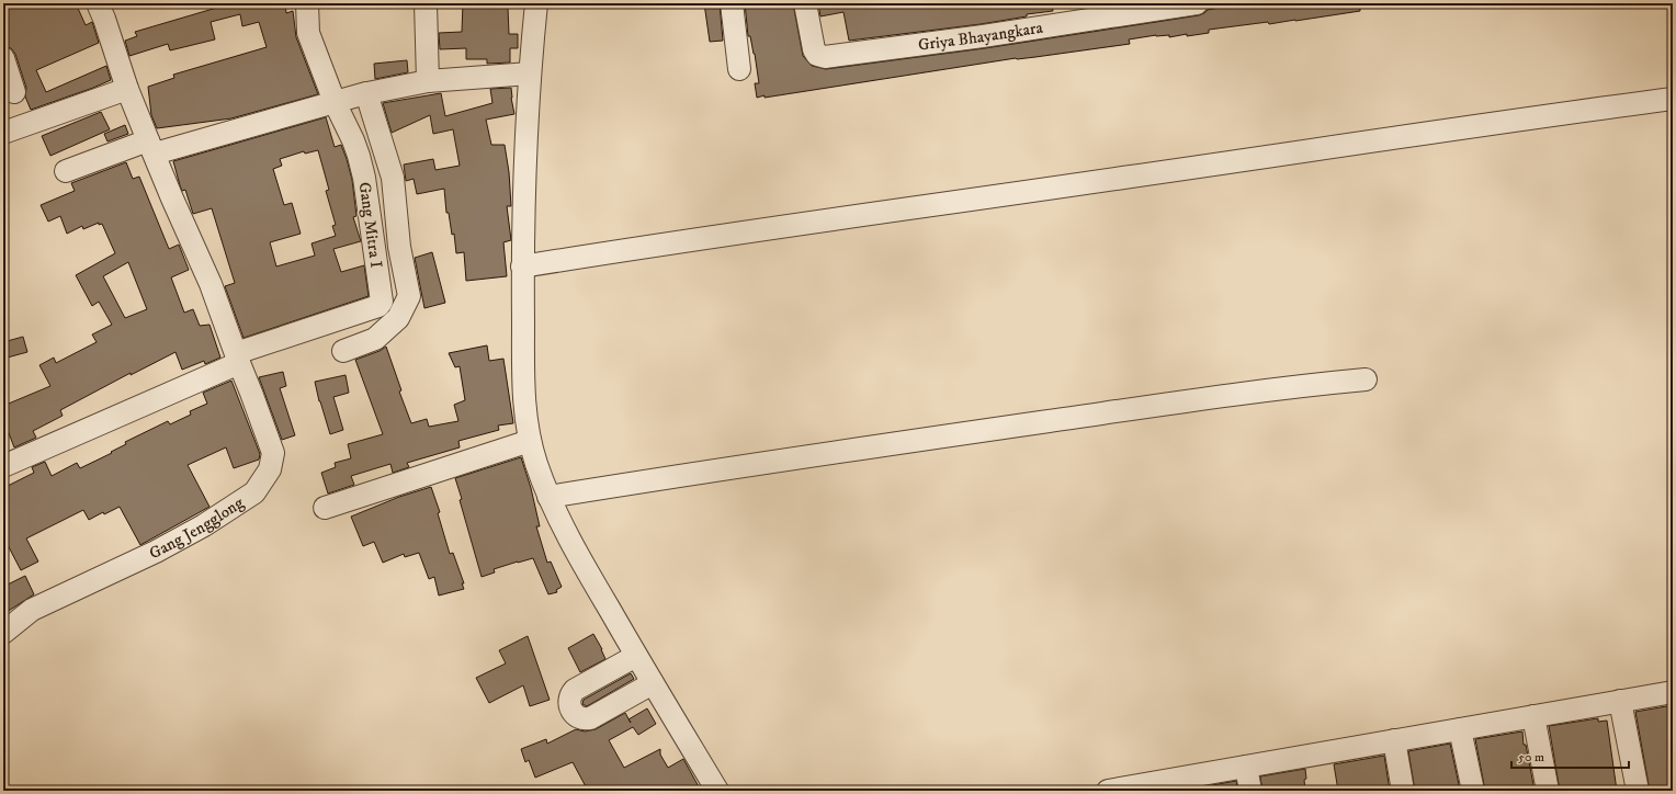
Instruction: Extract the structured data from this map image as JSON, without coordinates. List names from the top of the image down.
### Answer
{
  "streets": {
    "street": ["Griya Bhayangkara", "Gang Mitra I", "Gang Jengglong"]
  },
  "crossings": [
    ["Gang Mitra I", "Gang Jengglong"]
  ],
  "scale_bar": "50 m"
}
